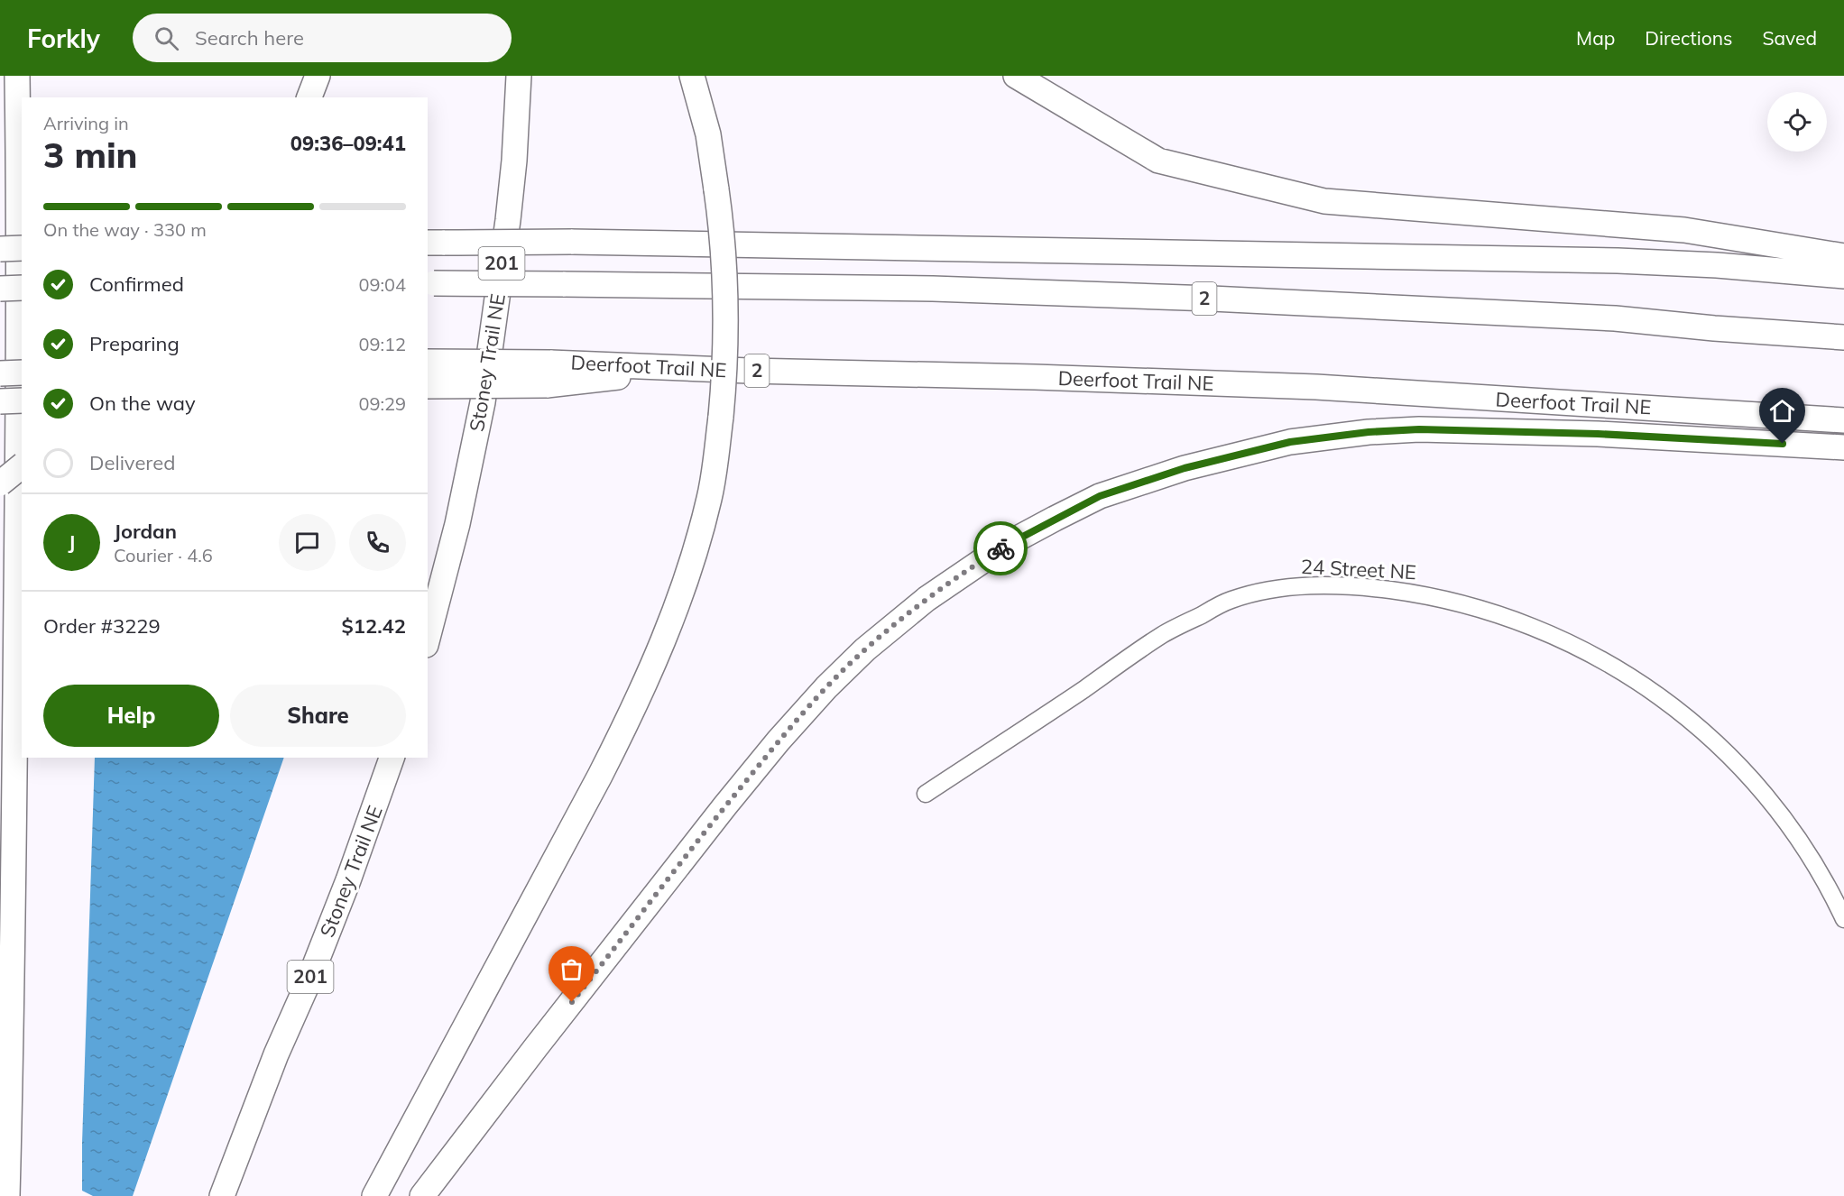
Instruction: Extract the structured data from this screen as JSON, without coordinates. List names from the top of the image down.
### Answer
{
  "streets": {
    "highway": [
      "201",
      "2",
      "Stoney Trail NE",
      "Deerfoot Trail NE"
    ],
    "street": ["24 Street NE"]
  },
  "page": {
    "header": "Forkly",
    "search": "Search here",
    "nav": ["Map", "Directions", "Saved"],
    "heading": ["3 min", "Arriving in", "09:36–09:41"],
    "panel": [
      "Jordan",
      "Courier · 4.6",
      "Order #3229",
      "$12.42"
    ],
    "bar": "On the way · 330 m",
    "list": [
      ["Confirmed", "09:04"],
      ["Preparing", "09:12"],
      ["On the way", "09:29"],
      "Delivered"
    ],
    "round": "J",
    "buttons": ["Help", "Share"]
  }
}
